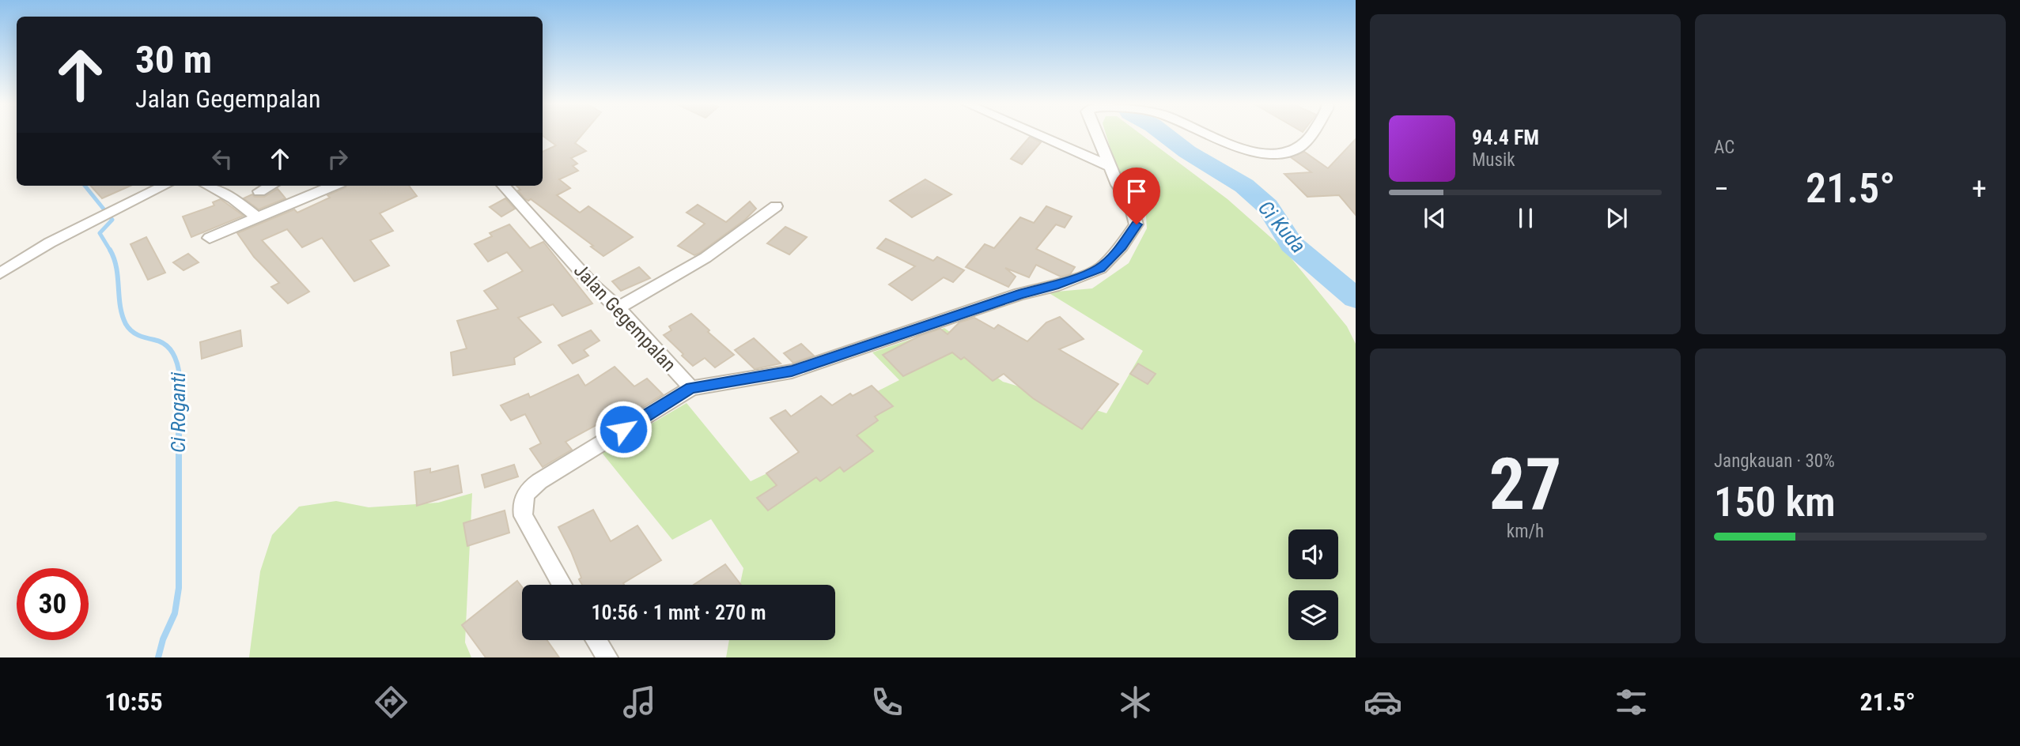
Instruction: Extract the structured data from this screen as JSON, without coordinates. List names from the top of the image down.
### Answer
{
  "streets": {
    "street": ["Jalan Gegempalan"]
  },
  "water": ["Ci Kuda", "Ci Roganti"],
  "page": {
    "tile": [
      "AC",
      ["27", "km/h"],
      ["Jangkauan · 30%", "150 km"]
    ],
    "turn": ["30 m", "Jalan Gegempalan"],
    "song": ["94.4 FM", "Musik"],
    "heat": ["−", "21.5°", "+"],
    "limit": "30",
    "trip": "10:56 · 1 mnt · 270 m",
    "tabs": ["10:55", "21.5°"]
  }
}
